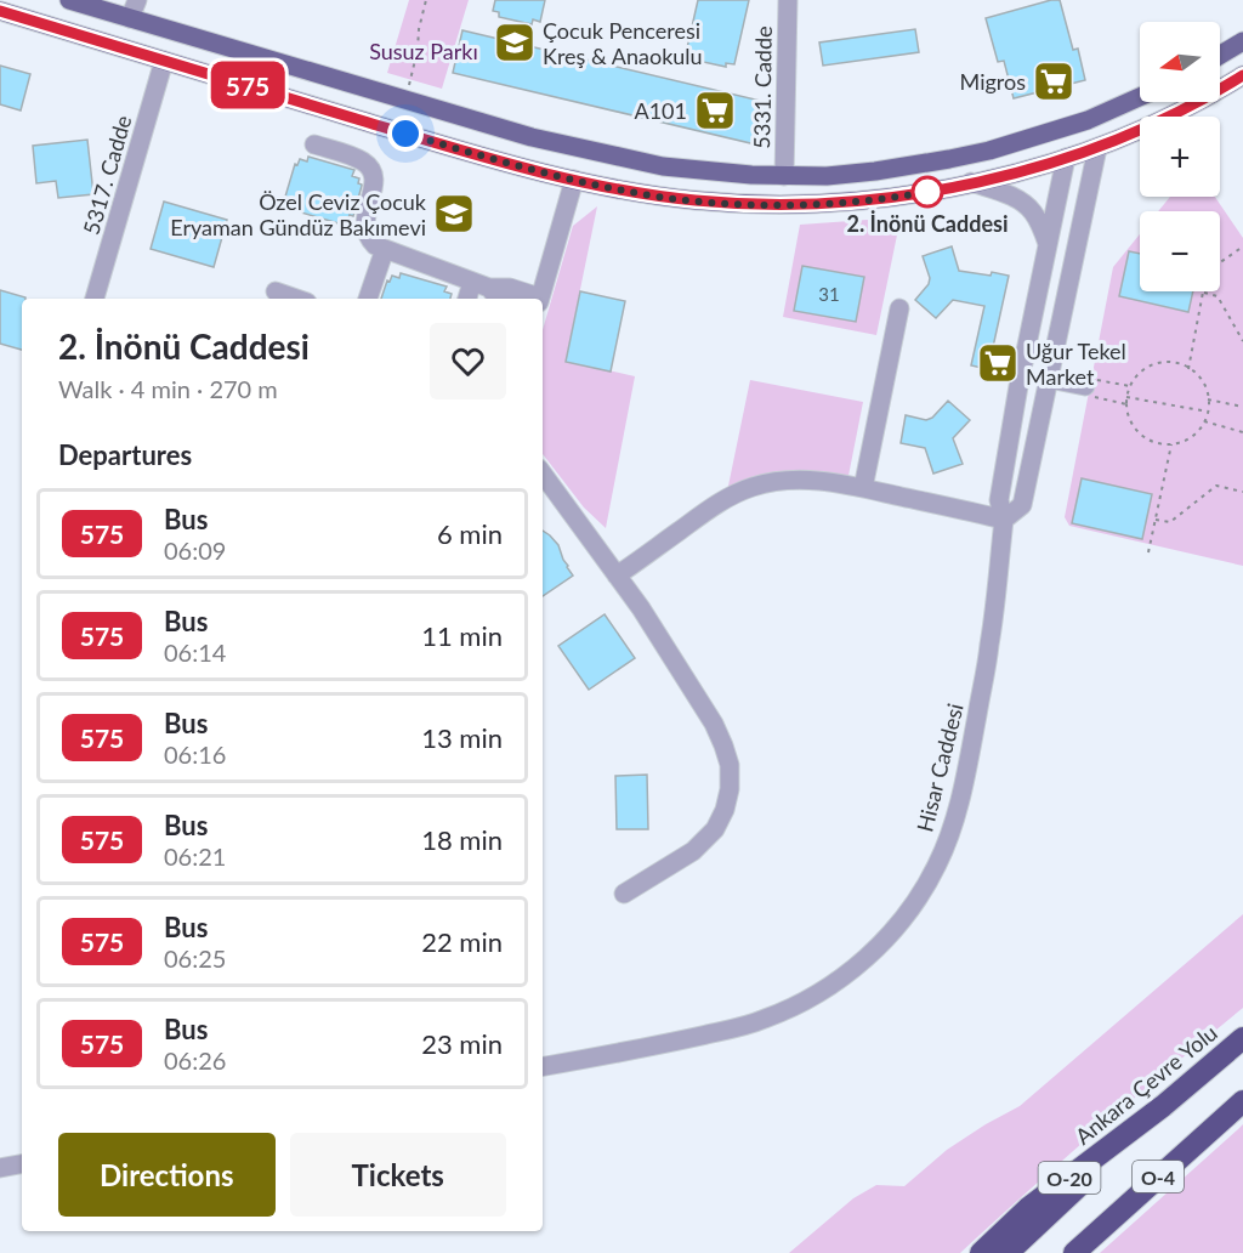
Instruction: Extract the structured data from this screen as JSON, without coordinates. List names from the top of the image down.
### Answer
{
  "streets": {
    "highway": ["Ankara Çevre Yolu", "O-4", "O-20"],
    "street": ["5331. Cadde", "5317. Cadde", "Hisar Caddesi"]
  },
  "crossings": [
    ["Ankara Çevre Yolu", "O-4"]
  ],
  "parks": ["Susuz Parkı"],
  "places": {
    "school or university": ["Çocuk Penceresi Kreş & Anaokulu", "Özel Ceviz Çocuk Eryaman Gündüz Bakımevi"],
    "supermarket": ["Migros", "A101", "Uğur Tekel Market"],
    "other": ["2. İnönü Caddesi"]
  },
  "lines": ["bus line 575"],
  "house_numbers": ["31"],
  "north": "left",
  "page": {
    "on_map": "575",
    "map_buttons": ["+", "−"],
    "heading": [
      ["2. İnönü Caddesi", "Walk · 4 min · 270 m"],
      "Departures"
    ],
    "list": [
      {
        "mark": "575",
        "name": "Bus",
        "note": "06:09",
        "value": "6 min"
      },
      {
        "mark": "575",
        "name": "Bus",
        "note": "06:14",
        "value": "11 min"
      },
      {
        "mark": "575",
        "name": "Bus",
        "note": "06:16",
        "value": "13 min"
      },
      {
        "mark": "575",
        "name": "Bus",
        "note": "06:21",
        "value": "18 min"
      },
      {
        "mark": "575",
        "name": "Bus",
        "note": "06:25",
        "value": "22 min"
      },
      {
        "mark": "575",
        "name": "Bus",
        "note": "06:26",
        "value": "23 min"
      }
    ],
    "buttons": ["Directions", "Tickets"]
  }
}
